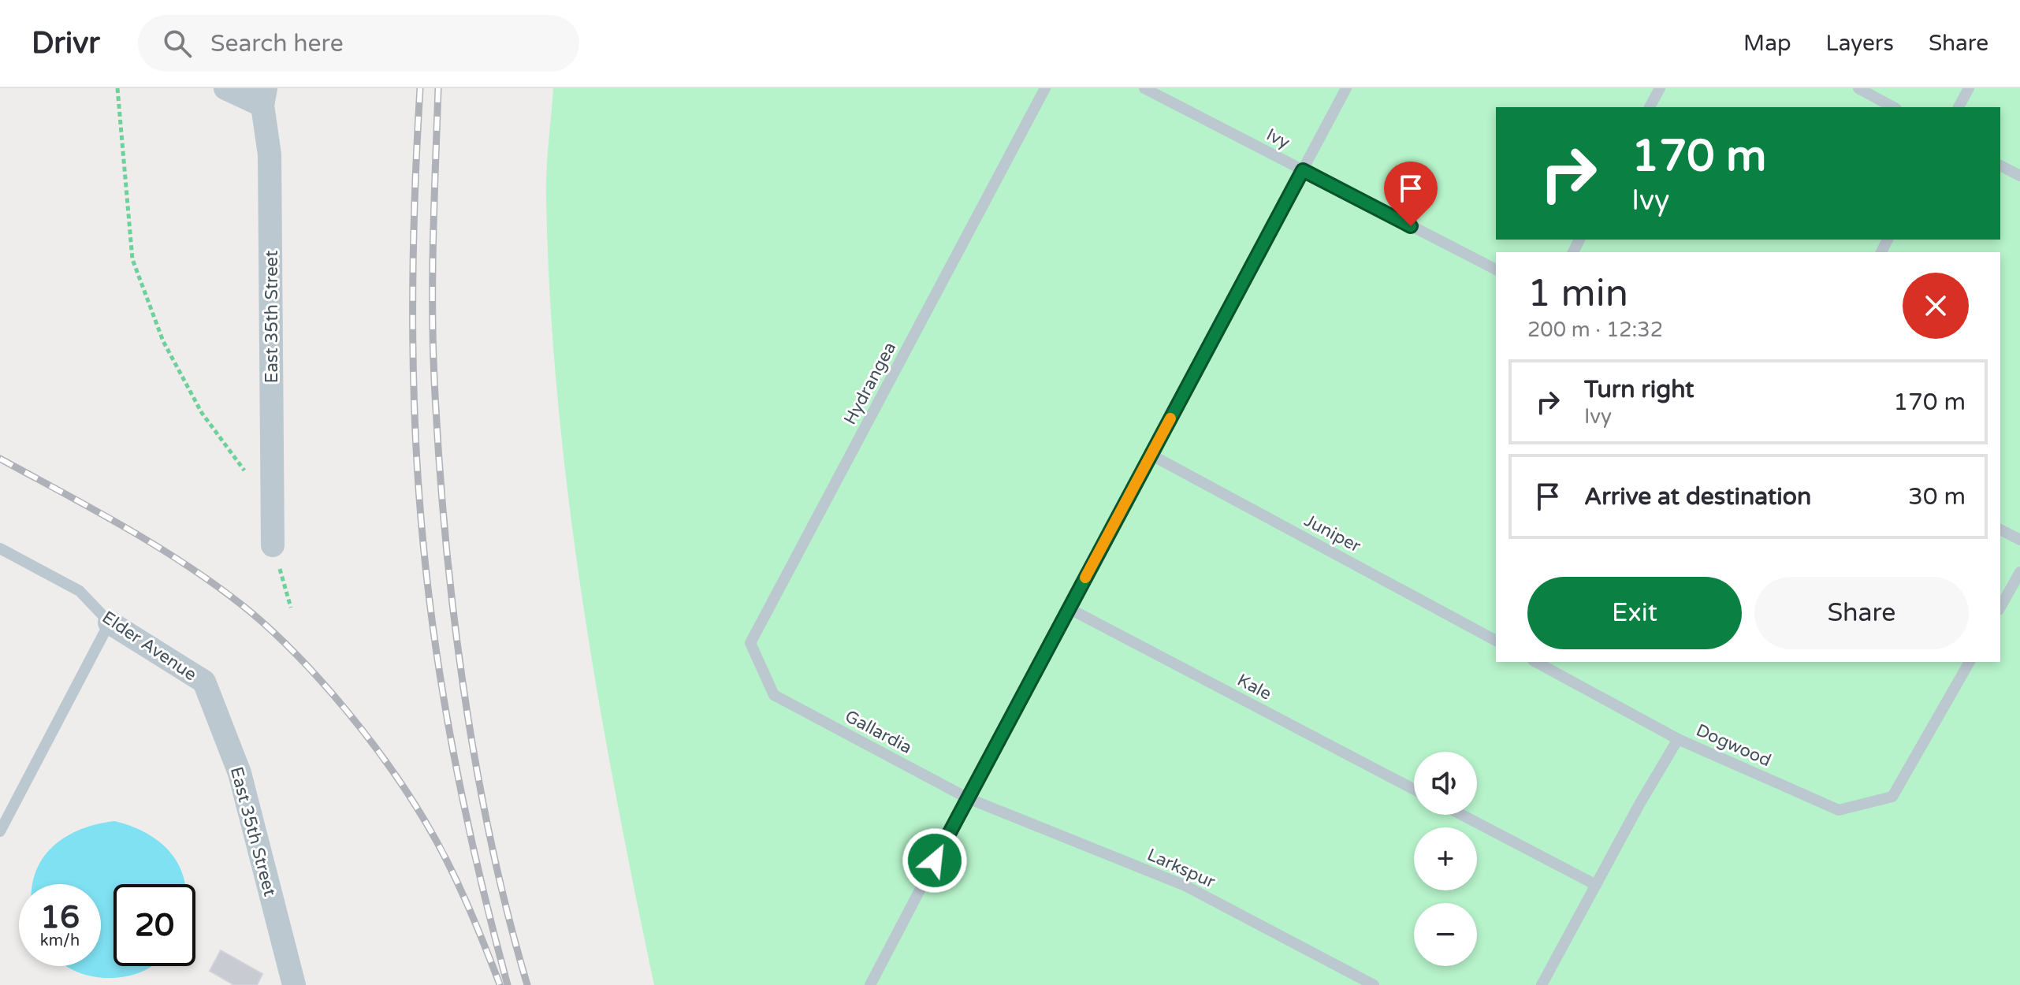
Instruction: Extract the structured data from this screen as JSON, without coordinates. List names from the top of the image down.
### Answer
{
  "streets": {
    "street": ["East 35th Street", "Elder Avenue"],
    "lane": [
      "Ivy",
      "Hydrangea",
      "Juniper",
      "Kale",
      "Gallardia",
      "Dogwood",
      "Larkspur"
    ]
  },
  "crossings": [
    ["East 35th Street", "Elder Avenue"],
    ["Hydrangea", "Gallardia"],
    ["Gallardia", "Larkspur"]
  ],
  "page": {
    "header": "Drivr",
    "search": "Search here",
    "nav": ["Map", "Layers", "Share"],
    "turn": ["170 m", "Ivy"],
    "heading": ["1 min", "200 m · 12:32"],
    "list": [
      {
        "name": "Turn right",
        "note": "Ivy",
        "value": "170 m"
      },
      {
        "name": "Arrive at destination",
        "value": "30 m"
      }
    ],
    "buttons": ["Exit", "Share"],
    "map_buttons": ["+", "−"],
    "speed": "16 km/h",
    "limit": "20"
  }
}
